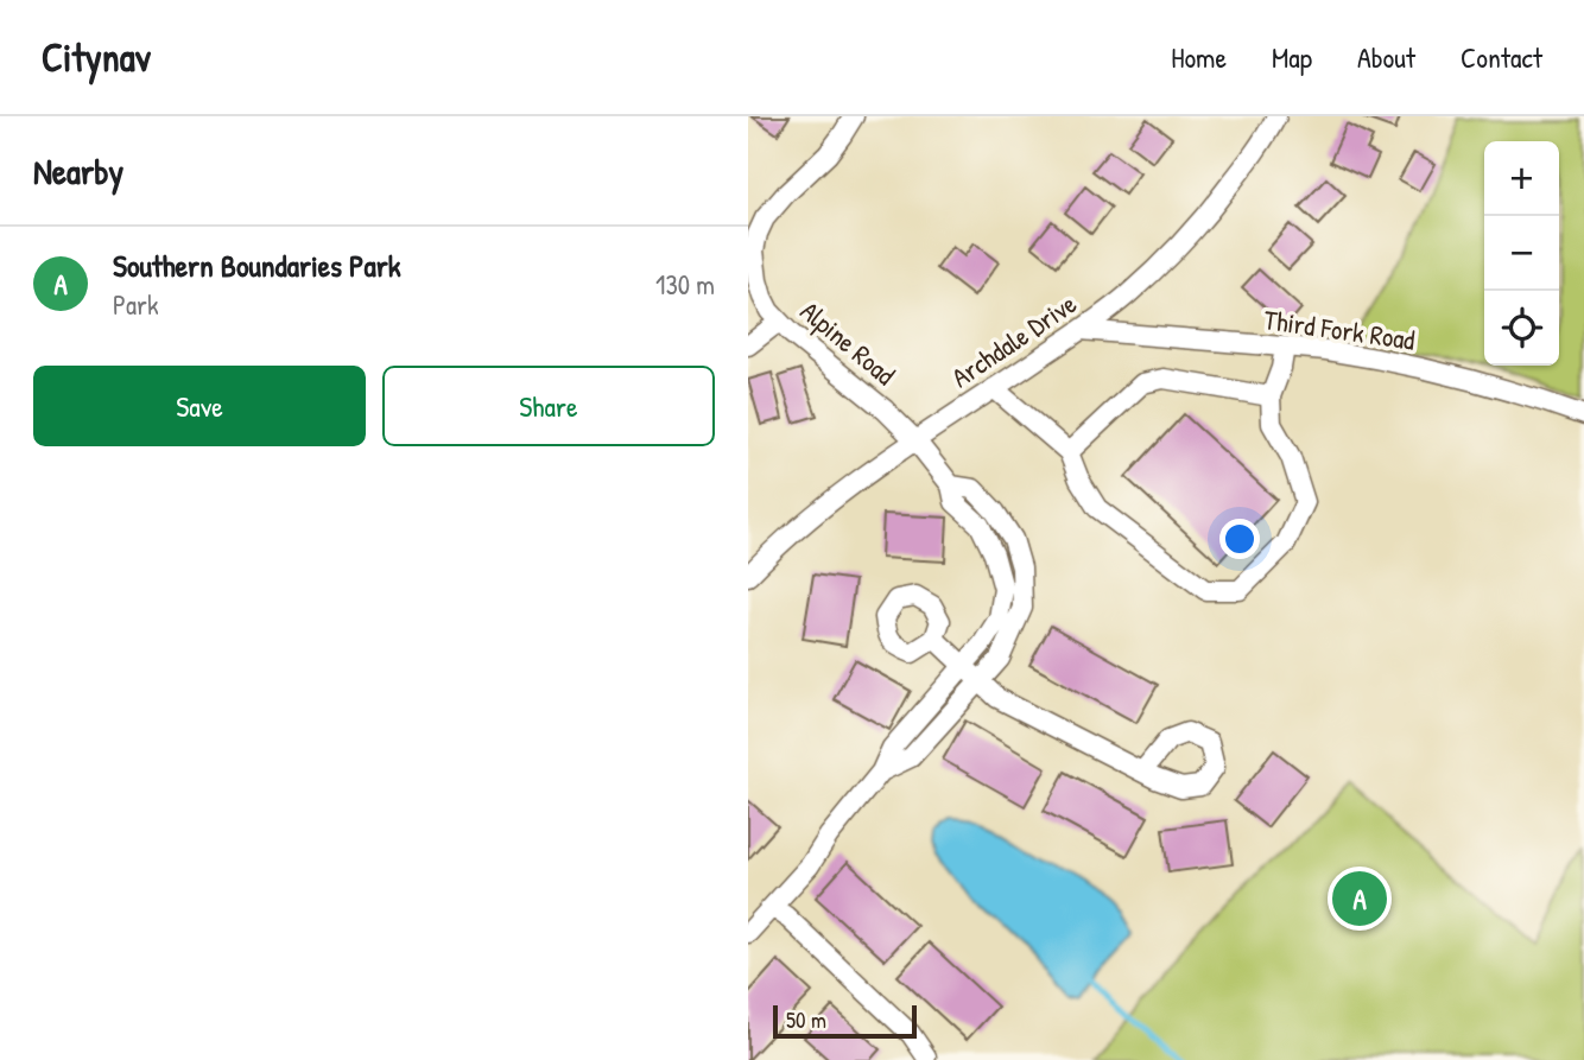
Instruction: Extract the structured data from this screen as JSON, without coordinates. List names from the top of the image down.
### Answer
{
  "streets": {
    "street": ["Third Fork Road", "Archdale Drive", "Alpine Road"]
  },
  "crossings": [
    ["Third Fork Road", "Archdale Drive"],
    ["Archdale Drive", "Alpine Road"]
  ],
  "scale_bar": "50 m",
  "page": {
    "header": "Citynav",
    "nav": [
      "Home",
      "Map",
      "About",
      "Contact"
    ],
    "heading": "Nearby",
    "map_buttons": ["+", "−"],
    "list": [
      {
        "mark": "A",
        "name": "Southern Boundaries Park",
        "note": "Park",
        "value": "130 m"
      }
    ],
    "buttons": ["Save", "Share"],
    "pins": "A",
    "scale": "50 m"
  }
}
